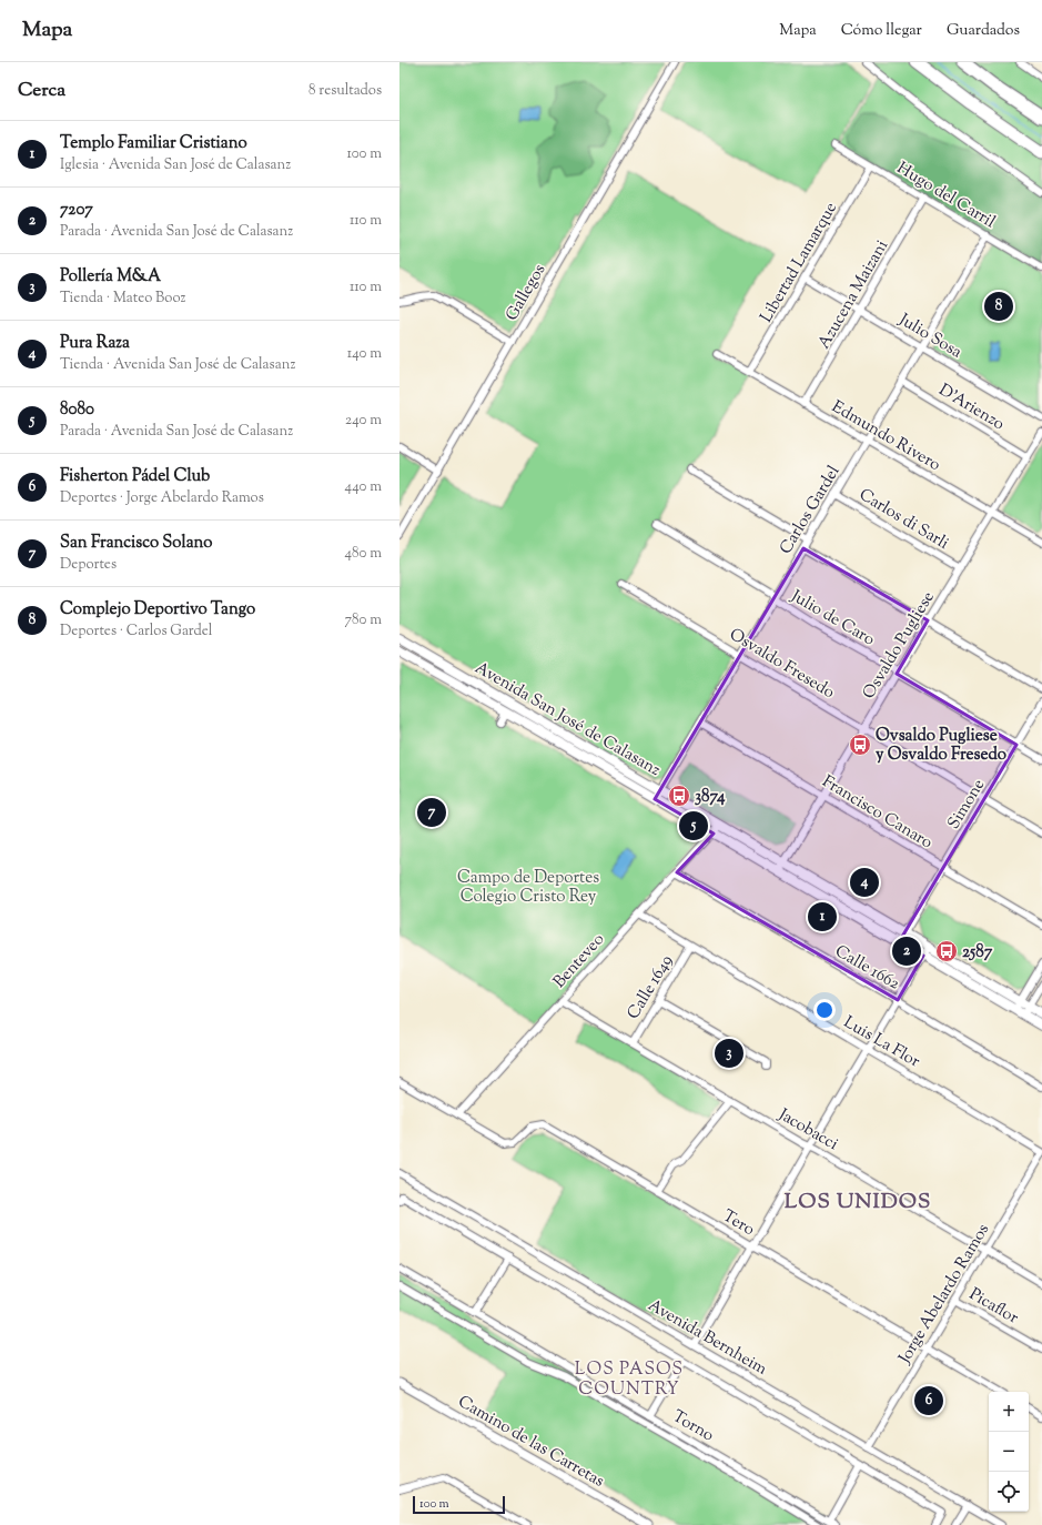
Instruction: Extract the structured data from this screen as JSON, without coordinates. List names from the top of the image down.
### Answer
{
  "streets": {
    "main road": ["Avenida San José de Calasanz"],
    "street": [
      "Hugo del Carril",
      "Libertad Lamarque",
      "Gallegos",
      "Azucena Maizani",
      "Julio Sosa",
      "D'Arienzo",
      "Edmundo Rivero",
      "Carlos Gardel",
      "Carlos di Sarli",
      "Julio de Caro",
      "Osvaldo Pugliese",
      "Osvaldo Fresedo",
      "Simone",
      "Francisco Canaro",
      "Benteveo",
      "Calle 1662",
      "Calle 1649",
      "Luis La Flor",
      "Jacobacci",
      "Tero",
      "Jorge Abelardo Ramos",
      "Picaflor",
      "Avenida Bernheim",
      "Torno",
      "Camino de las Carretas"
    ]
  },
  "crossings": [
    ["Hugo del Carril", "Libertad Lamarque"],
    ["Hugo del Carril", "Azucena Maizani"],
    ["Hugo del Carril", "Carlos Gardel"],
    ["Libertad Lamarque", "Julio Sosa"],
    ["Libertad Lamarque", "Edmundo Rivero"],
    ["Azucena Maizani", "Julio Sosa"],
    ["Azucena Maizani", "Edmundo Rivero"],
    ["Julio Sosa", "Carlos Gardel"],
    ["D'Arienzo", "Carlos Gardel"],
    ["D'Arienzo", "Osvaldo Pugliese"],
    ["Edmundo Rivero", "Carlos Gardel"],
    ["Edmundo Rivero", "Osvaldo Pugliese"],
    ["Carlos Gardel", "Carlos di Sarli"],
    ["Carlos Gardel", "Julio de Caro"],
    ["Carlos Gardel", "Osvaldo Fresedo"],
    ["Carlos Gardel", "Avenida San José de Calasanz"],
    ["Carlos Gardel", "Francisco Canaro"],
    ["Carlos di Sarli", "Osvaldo Pugliese"],
    ["Julio de Caro", "Osvaldo Pugliese"],
    ["Julio de Caro", "Simone"],
    ["Osvaldo Pugliese", "Osvaldo Fresedo"],
    ["Osvaldo Pugliese", "Avenida San José de Calasanz"],
    ["Osvaldo Pugliese", "Francisco Canaro"],
    ["Osvaldo Fresedo", "Simone"],
    ["Avenida San José de Calasanz", "Simone"],
    ["Avenida San José de Calasanz", "Benteveo"],
    ["Simone", "Francisco Canaro"],
    ["Benteveo", "Calle 1662"],
    ["Benteveo", "Luis La Flor"],
    ["Benteveo", "Jacobacci"],
    ["Benteveo", "Tero"],
    ["Calle 1649", "Luis La Flor"],
    ["Calle 1649", "Jacobacci"],
    ["Luis La Flor", "Jorge Abelardo Ramos"],
    ["Jacobacci", "Jorge Abelardo Ramos"],
    ["Tero", "Jorge Abelardo Ramos"],
    ["Jorge Abelardo Ramos", "Picaflor"],
    ["Jorge Abelardo Ramos", "Avenida Bernheim"]
  ],
  "districts": ["LOS UNIDOS", "LOS PASOS COUNTRY"],
  "parks": ["Campo de Deportes Colegio Cristo Rey"],
  "places": {
    "bus stop": ["Ovsaldo Pugliese y Osvaldo Fresedo", "3874", "2587"]
  },
  "scale_bar": "100 m",
  "page": {
    "header": "Mapa",
    "nav": ["Mapa", "Cómo llegar", "Guardados"],
    "heading": ["Cerca", "8 resultados"],
    "list": [
      {
        "mark": "1",
        "name": "Templo Familiar Cristiano",
        "note": "Iglesia · Avenida San José de Calasanz",
        "value": "100 m"
      },
      {
        "mark": "2",
        "name": "7207",
        "note": "Parada · Avenida San José de Calasanz",
        "value": "110 m"
      },
      {
        "mark": "3",
        "name": "Pollería M&A",
        "note": "Tienda · Mateo Booz",
        "value": "110 m"
      },
      {
        "mark": "4",
        "name": "Pura Raza",
        "note": "Tienda · Avenida San José de Calasanz",
        "value": "140 m"
      },
      {
        "mark": "5",
        "name": "8080",
        "note": "Parada · Avenida San José de Calasanz",
        "value": "240 m"
      },
      {
        "mark": "6",
        "name": "Fisherton Pádel Club",
        "note": "Deportes · Jorge Abelardo Ramos",
        "value": "440 m"
      },
      {
        "mark": "7",
        "name": "San Francisco Solano",
        "note": "Deportes",
        "value": "480 m"
      },
      {
        "mark": "8",
        "name": "Complejo Deportivo Tango",
        "note": "Deportes · Carlos Gardel",
        "value": "780 m"
      }
    ],
    "pins": [
      "8",
      "7",
      "5",
      "4",
      "1",
      "2",
      "3",
      "6"
    ],
    "map_buttons": ["+", "−"],
    "scale": "100 m"
  }
}
